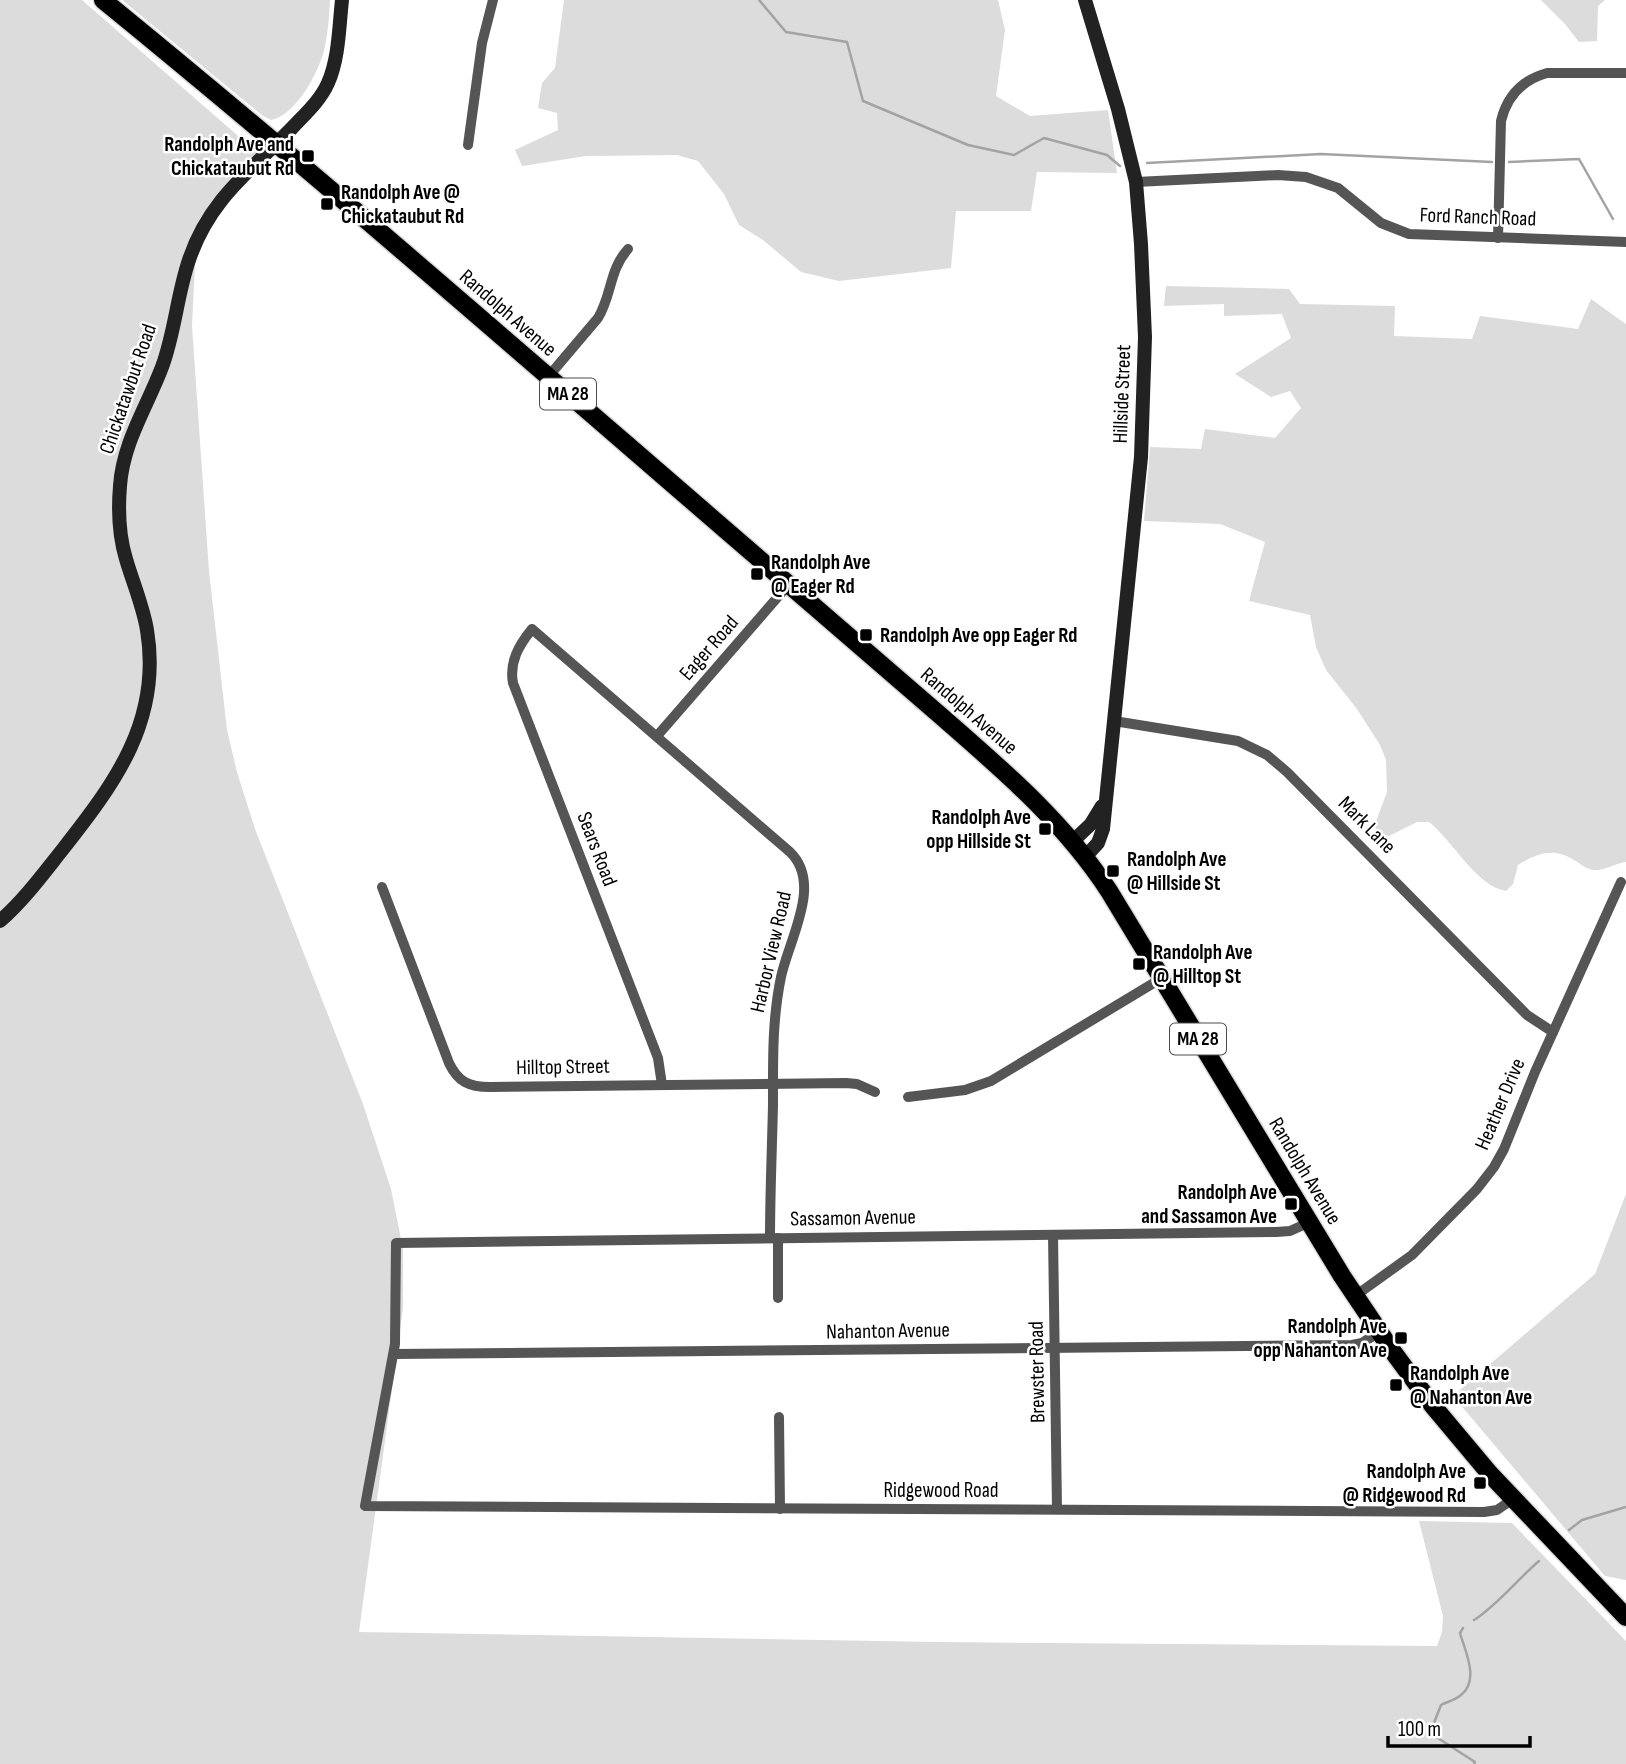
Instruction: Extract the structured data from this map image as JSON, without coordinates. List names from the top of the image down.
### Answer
{
  "streets": {
    "main road": [
      "Randolph Avenue",
      "Chickatawbut Road",
      "MA 28",
      "Hillside Street"
    ],
    "street": [
      "Ford Ranch Road",
      "Eager Road",
      "Mark Lane",
      "Sears Road",
      "Harbor View Road",
      "Hilltop Street",
      "Heather Drive",
      "Sassamon Avenue",
      "Nahanton Avenue",
      "Brewster Road",
      "Ridgewood Road"
    ]
  },
  "crossings": [
    ["Ford Ranch Road", "Hillside Street"],
    ["Randolph Avenue", "Chickatawbut Road"],
    ["Randolph Avenue", "Hillside Street"],
    ["Randolph Avenue", "Eager Road"],
    ["Randolph Avenue", "Heather Drive"],
    ["Randolph Avenue", "Sassamon Avenue"],
    ["Randolph Avenue", "Nahanton Avenue"],
    ["Randolph Avenue", "Ridgewood Road"],
    ["Hillside Street", "Mark Lane"],
    ["Eager Road", "Harbor View Road"],
    ["Mark Lane", "Heather Drive"],
    ["Sears Road", "Harbor View Road"],
    ["Sears Road", "Hilltop Street"],
    ["Harbor View Road", "Hilltop Street"],
    ["Harbor View Road", "Sassamon Avenue"],
    ["Sassamon Avenue", "Nahanton Avenue"],
    ["Sassamon Avenue", "Brewster Road"],
    ["Sassamon Avenue", "Ridgewood Road"],
    ["Nahanton Avenue", "Brewster Road"],
    ["Nahanton Avenue", "Ridgewood Road"],
    ["Brewster Road", "Ridgewood Road"]
  ],
  "places": {
    "transit": [
      "Randolph Ave and Chickataubut Rd",
      "Randolph Ave @ Chickataubut Rd",
      "Randolph Ave @ Eager Rd",
      "Randolph Ave opp Eager Rd",
      "Randolph Ave opp Hillside St",
      "Randolph Ave @ Hillside St",
      "Randolph Ave @ Hilltop St",
      "Randolph Ave and Sassamon Ave",
      "Randolph Ave opp Nahanton Ave",
      "Randolph Ave @ Nahanton Ave",
      "Randolph Ave @ Ridgewood Rd"
    ]
  },
  "scale_bar": "100 m"
}
